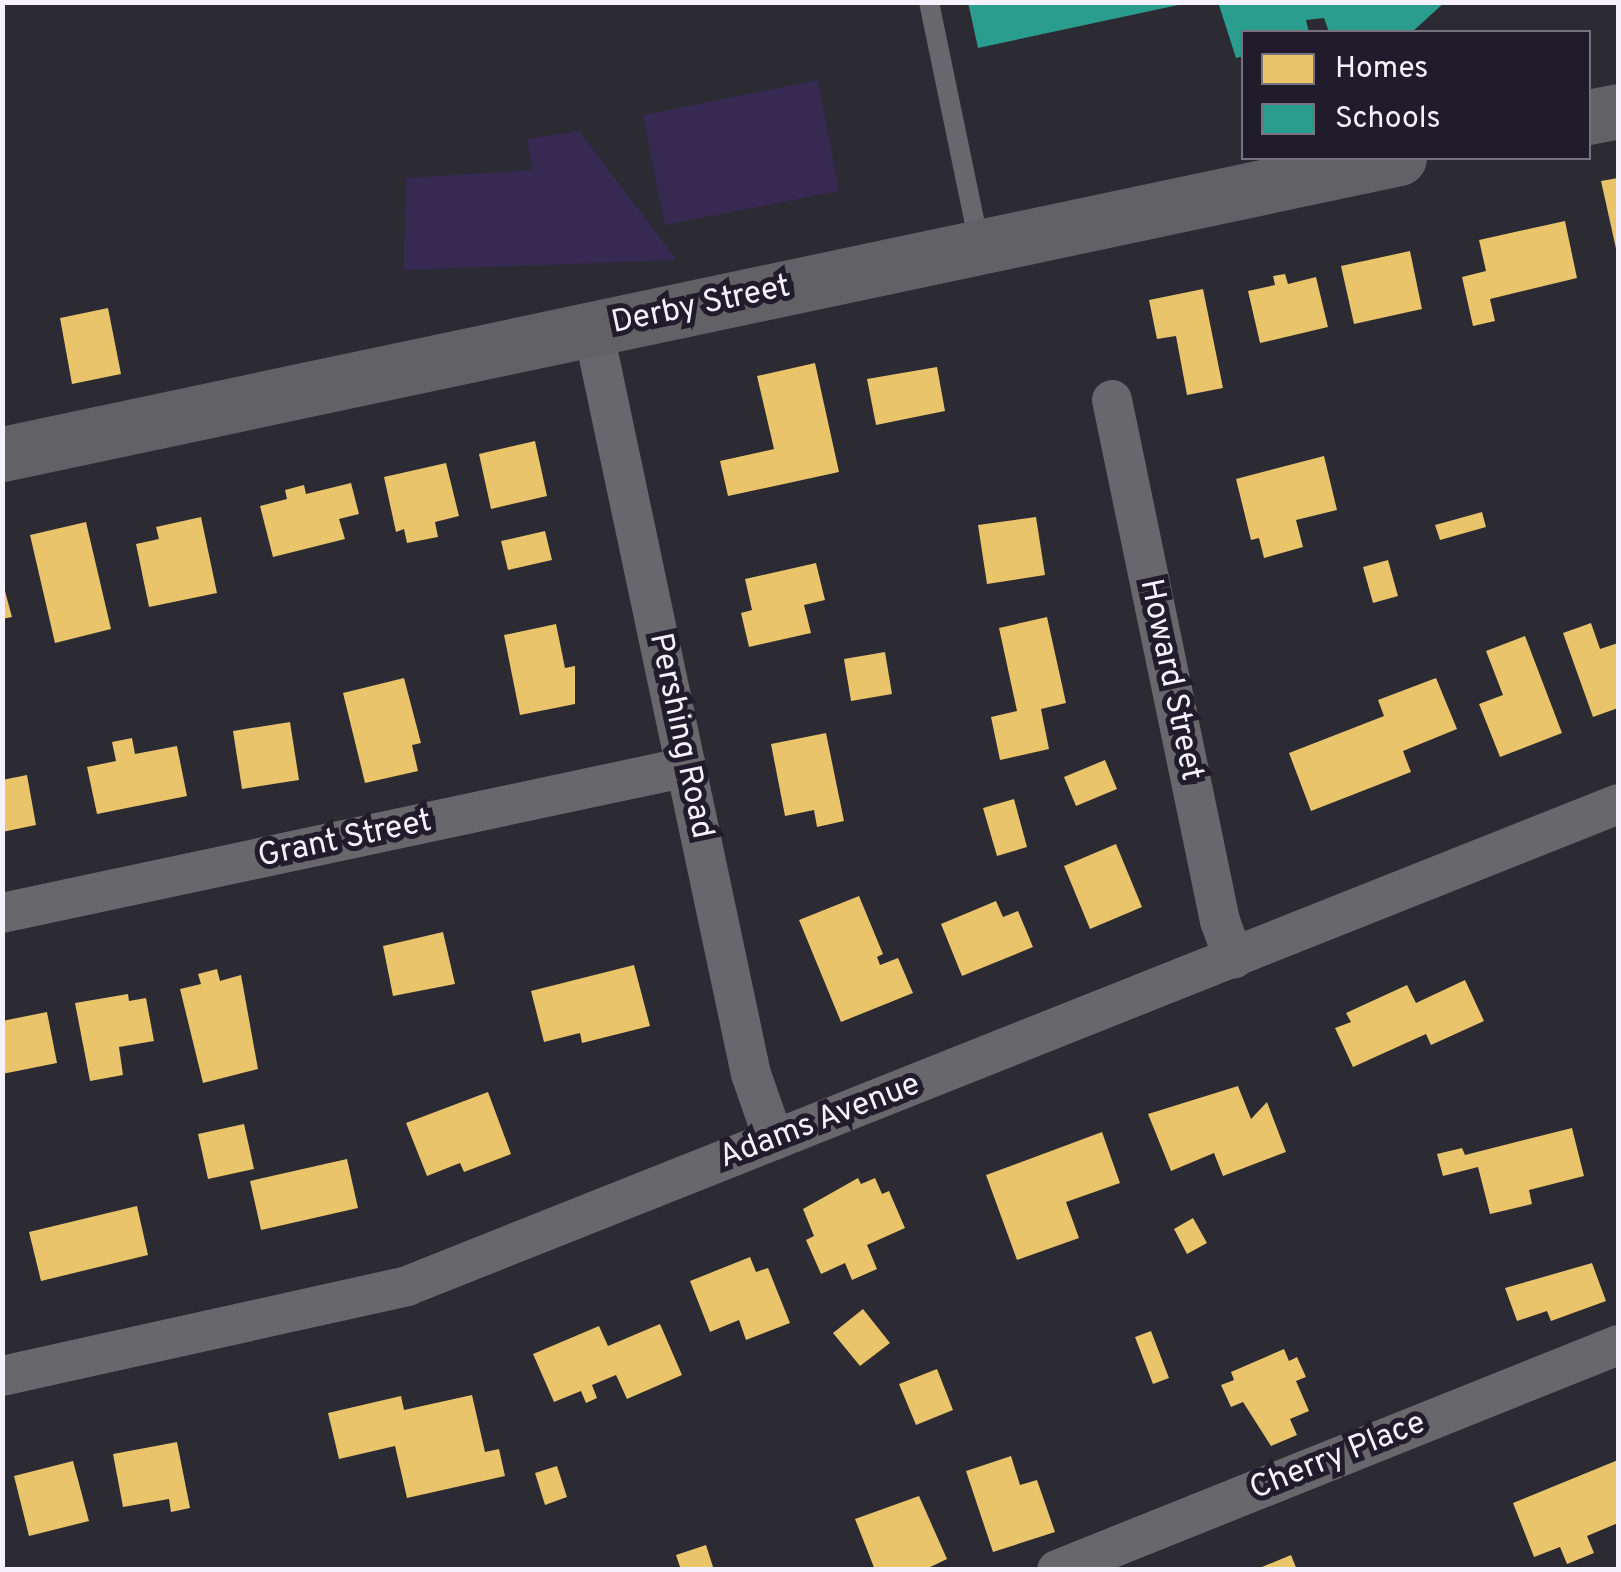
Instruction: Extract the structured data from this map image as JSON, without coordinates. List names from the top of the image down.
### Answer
{
  "streets": {
    "street": [
      "Derby Street",
      "Howard Street",
      "Pershing Road",
      "Grant Street",
      "Adams Avenue",
      "Cherry Place"
    ]
  },
  "crossings": [
    ["Derby Street", "Pershing Road"],
    ["Howard Street", "Adams Avenue"],
    ["Pershing Road", "Grant Street"],
    ["Pershing Road", "Adams Avenue"]
  ],
  "legend": ["Homes", "Schools"]
}
